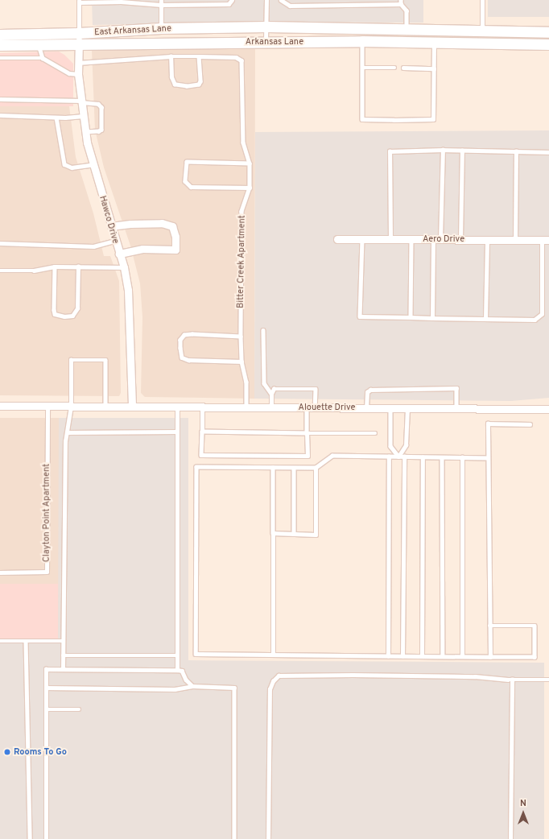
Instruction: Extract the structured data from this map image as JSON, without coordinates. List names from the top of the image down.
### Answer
{
  "streets": {
    "main road": ["East Arkansas Lane", "Arkansas Lane"],
    "street": ["Hawco Drive", "Aero Drive", "Alouette Drive"],
    "lane": ["Bitter Creek Apartment", "Clayton Point Apartment"]
  },
  "crossings": [
    ["East Arkansas Lane", "Arkansas Lane"],
    ["East Arkansas Lane", "Hawco Drive"],
    ["Arkansas Lane", "Hawco Drive"],
    ["Hawco Drive", "Bitter Creek Apartment"],
    ["Hawco Drive", "Alouette Drive"],
    ["Bitter Creek Apartment", "Alouette Drive"],
    ["Alouette Drive", "Clayton Point Apartment"]
  ],
  "places": ["Rooms To Go"],
  "north": "top"
}
